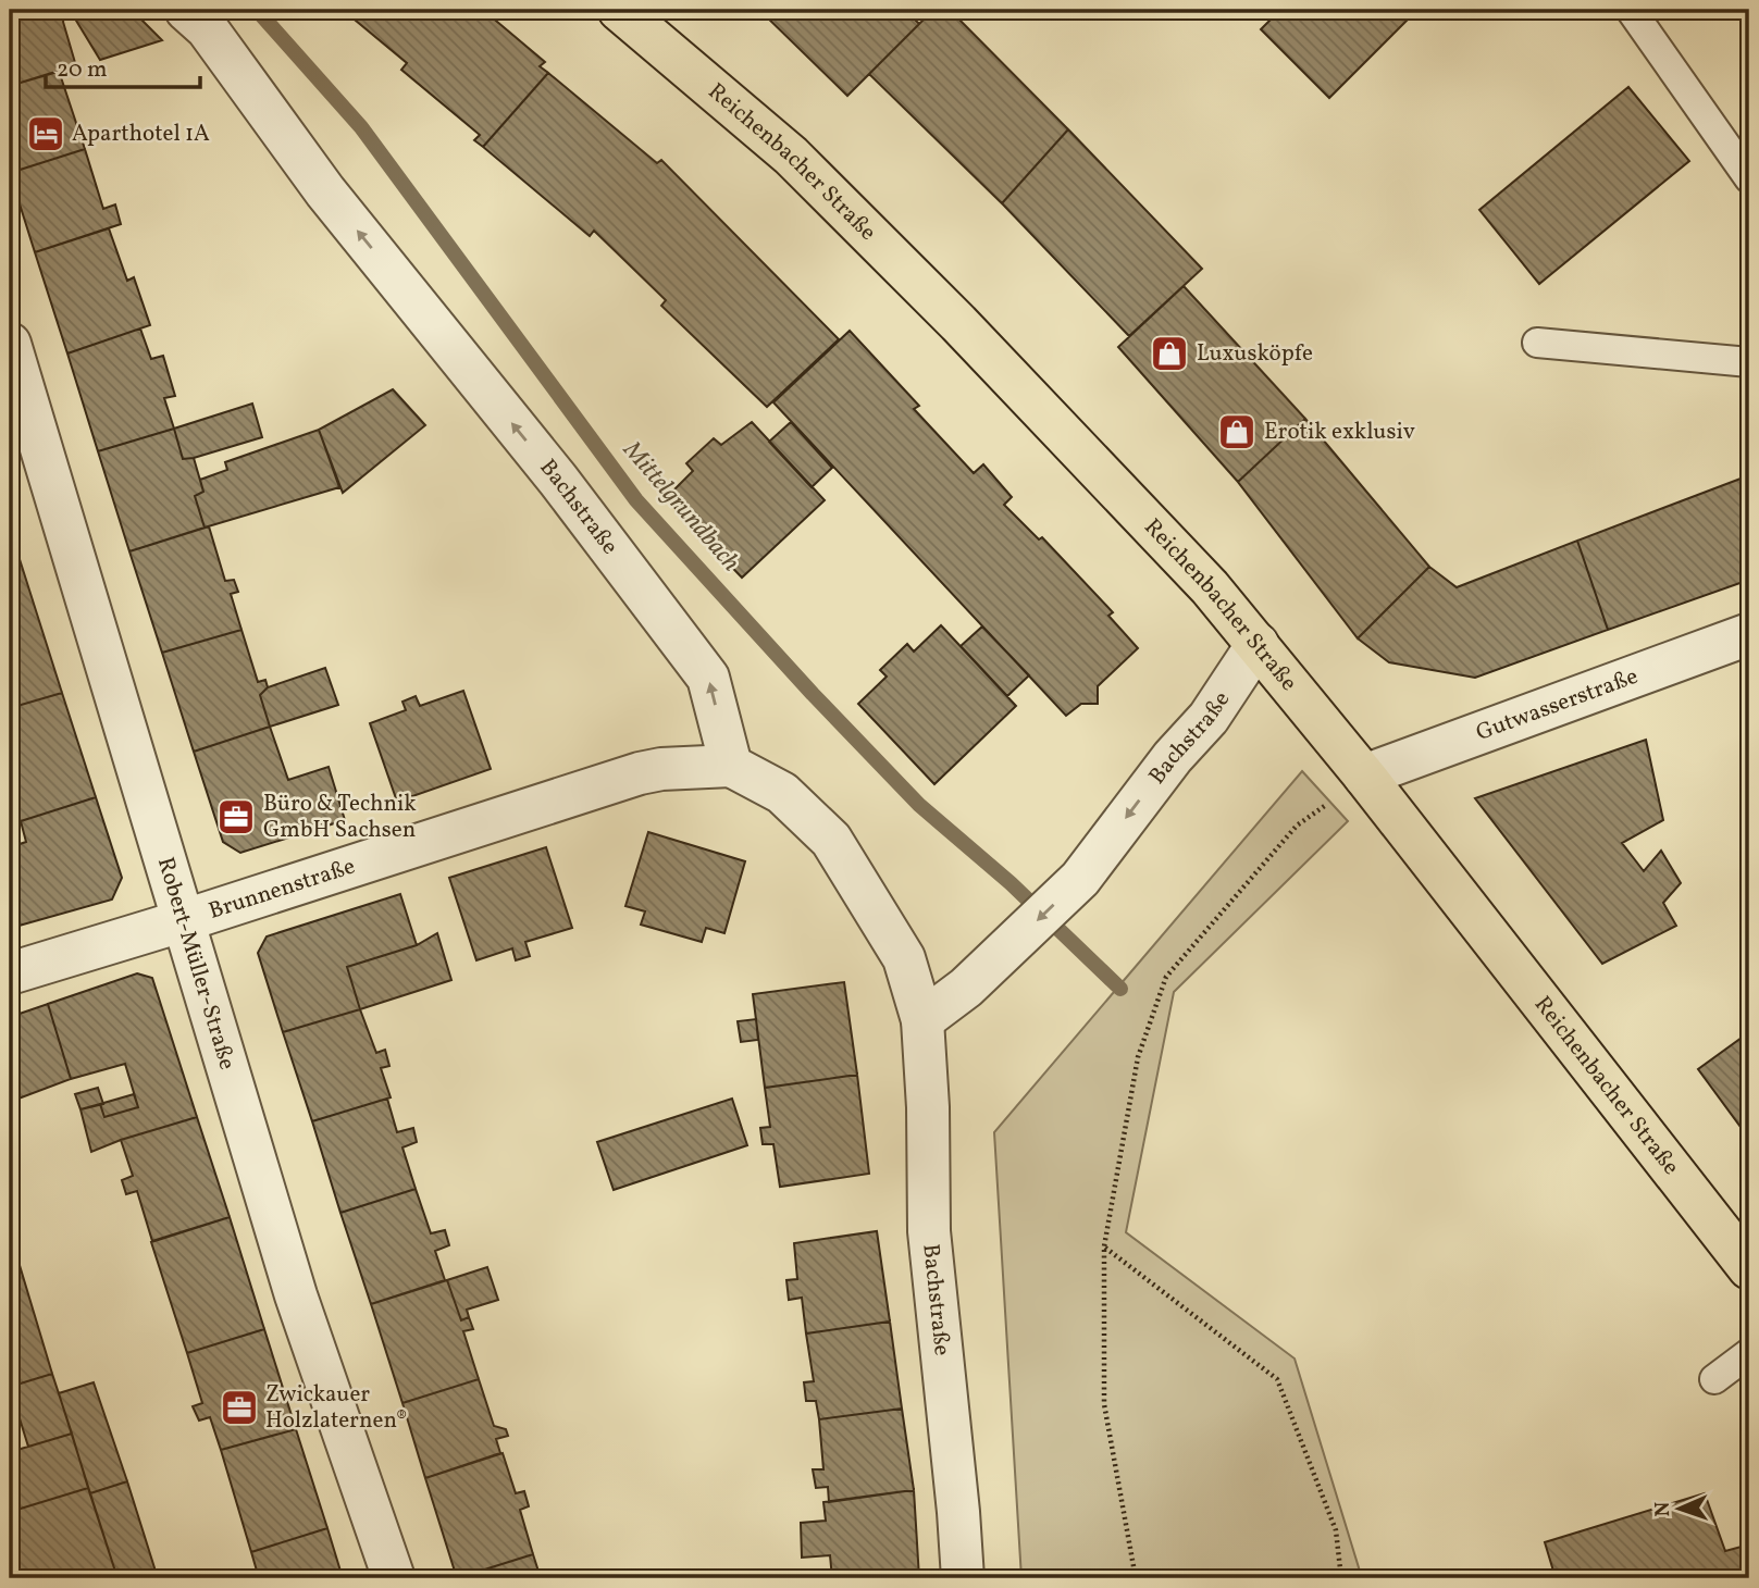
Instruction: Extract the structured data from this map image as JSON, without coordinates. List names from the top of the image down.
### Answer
{
  "streets": {
    "main road": ["Reichenbacher Straße"],
    "street": [
      "Bachstraße",
      "Gutwasserstraße",
      "Brunnenstraße",
      "Robert-Müller-Straße"
    ]
  },
  "crossings": [
    ["Reichenbacher Straße", "Bachstraße"],
    ["Reichenbacher Straße", "Gutwasserstraße"],
    ["Bachstraße", "Brunnenstraße"],
    ["Brunnenstraße", "Robert-Müller-Straße"]
  ],
  "water": ["Mittelgrundbach"],
  "places": {
    "hotel": ["Aparthotel 1A"],
    "shop": ["Luxusköpfe", "Erotik exklusiv"],
    "office": ["Büro & Technik GmbH Sachsen", "Zwickauer Holzlaternen®"]
  },
  "scale_bar": "20 m",
  "north": "left"
}
